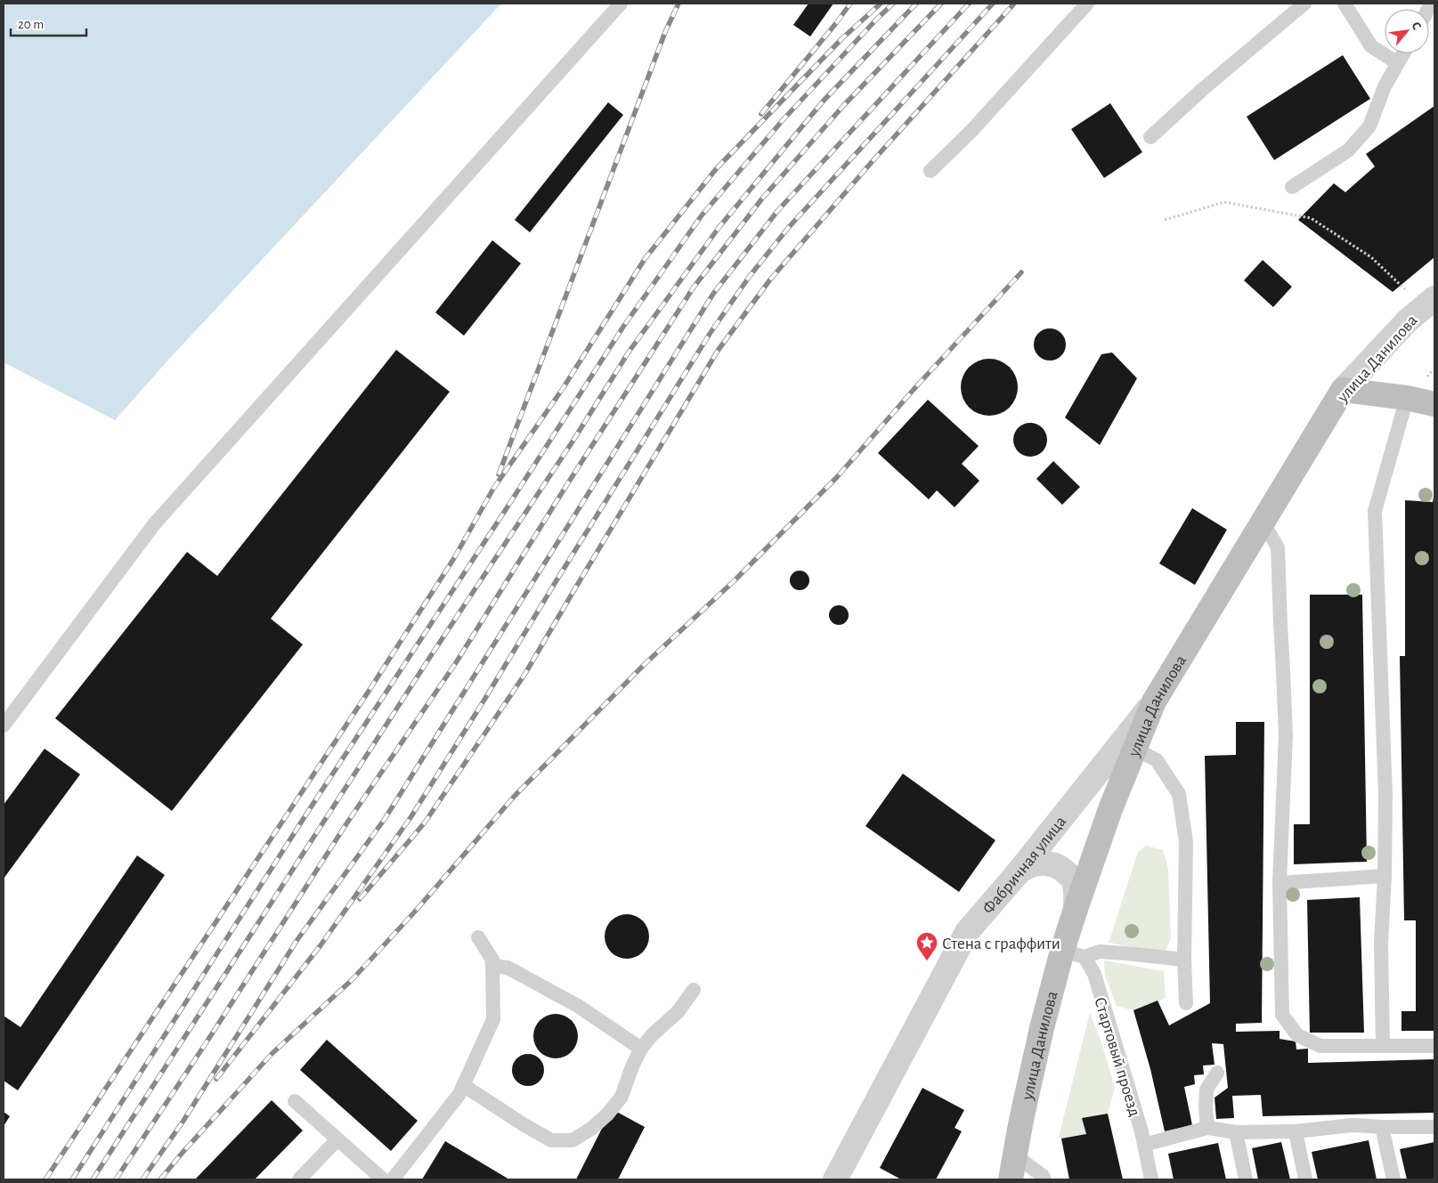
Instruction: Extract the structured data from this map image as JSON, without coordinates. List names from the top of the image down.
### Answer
{
  "streets": {
    "street": ["улица Данилова", "Фабричная улица"],
    "lane": ["Стартовый проезд"]
  },
  "crossings": [
    ["улица Данилова", "Фабричная улица"],
    ["улица Данилова", "Стартовый проезд"]
  ],
  "places": {
    "place": ["Стена с граффити"]
  },
  "scale_bar": "20 m",
  "north": "top right"
}
